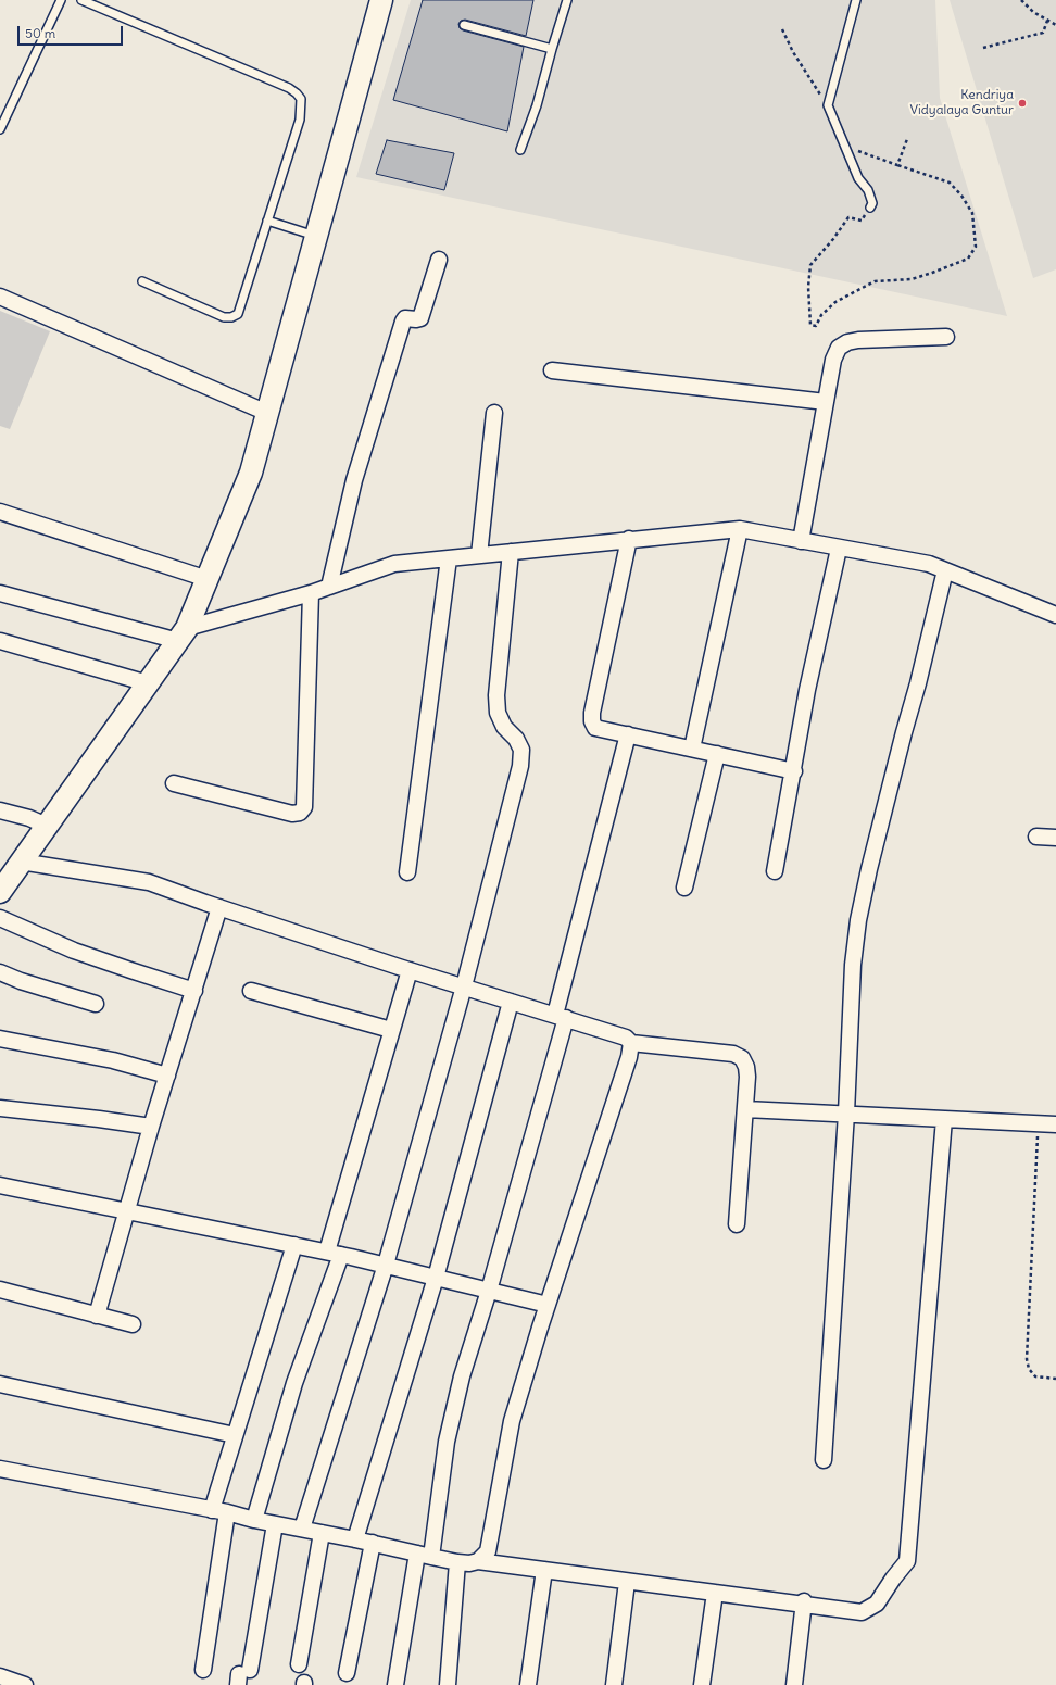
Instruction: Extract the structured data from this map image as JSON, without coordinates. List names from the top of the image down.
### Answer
{
  "places": ["Kendriya Vidyalaya Guntur"],
  "scale_bar": "50 m"
}
